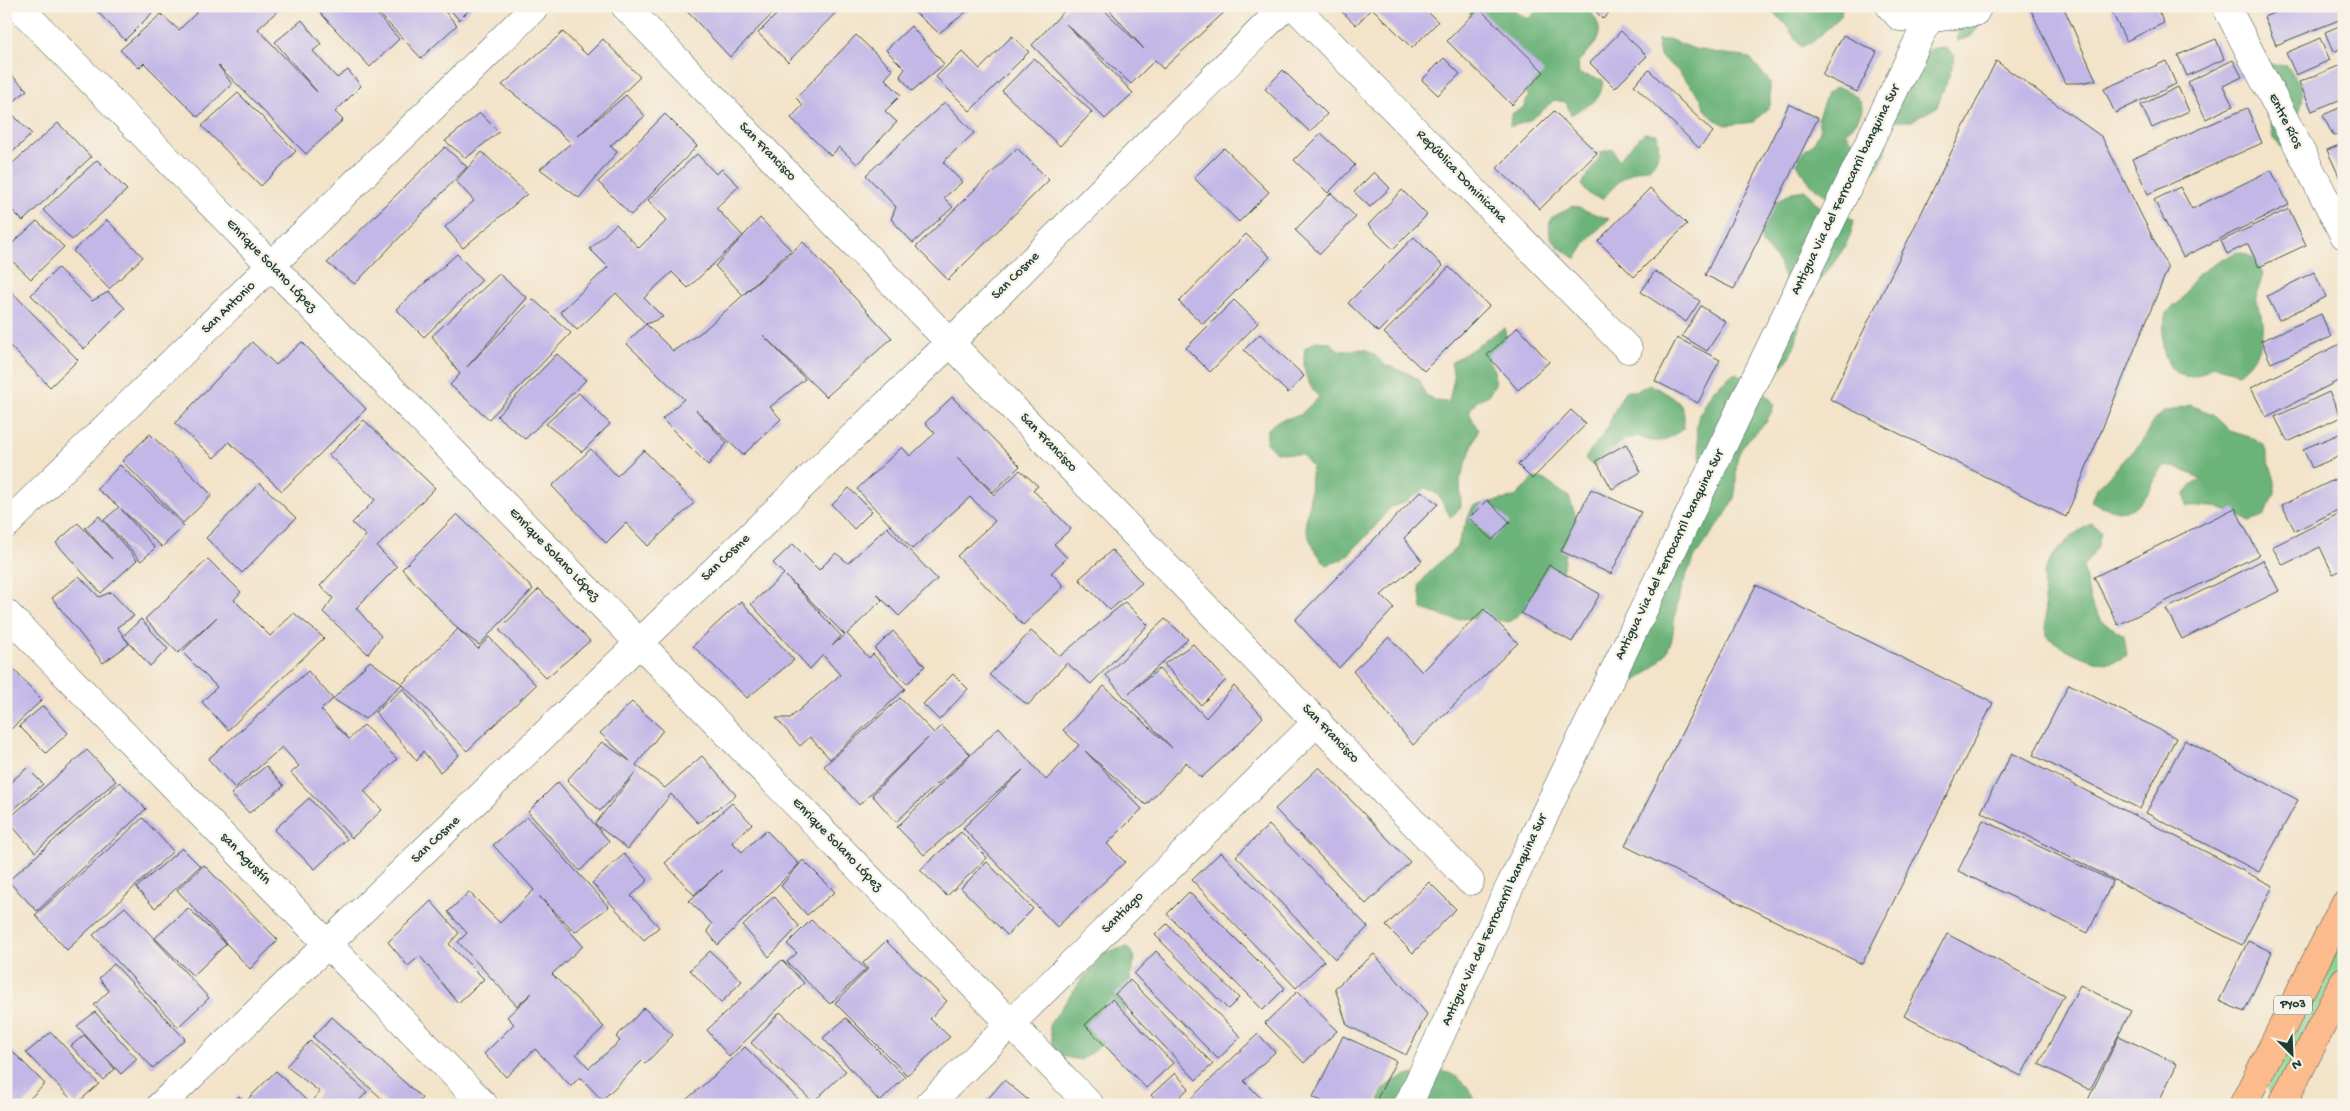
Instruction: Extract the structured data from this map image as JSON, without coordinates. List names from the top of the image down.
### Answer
{
  "streets": {
    "highway": ["PY03"],
    "street": [
      "Entre Ríos",
      "San Francisco",
      "República Dominicana",
      "Antigua Via del Ferrocarril banquina Sur",
      "Enrique Solano López",
      "San Cosme",
      "San Antonio",
      "san Agustín",
      "Santiago"
    ]
  },
  "crossings": [
    ["San Francisco", "San Cosme"],
    ["San Francisco", "Santiago"],
    ["Enrique Solano López", "San Cosme"],
    ["Enrique Solano López", "San Antonio"],
    ["Enrique Solano López", "Santiago"],
    ["San Cosme", "san Agustín"]
  ],
  "north": "bottom right"
}
